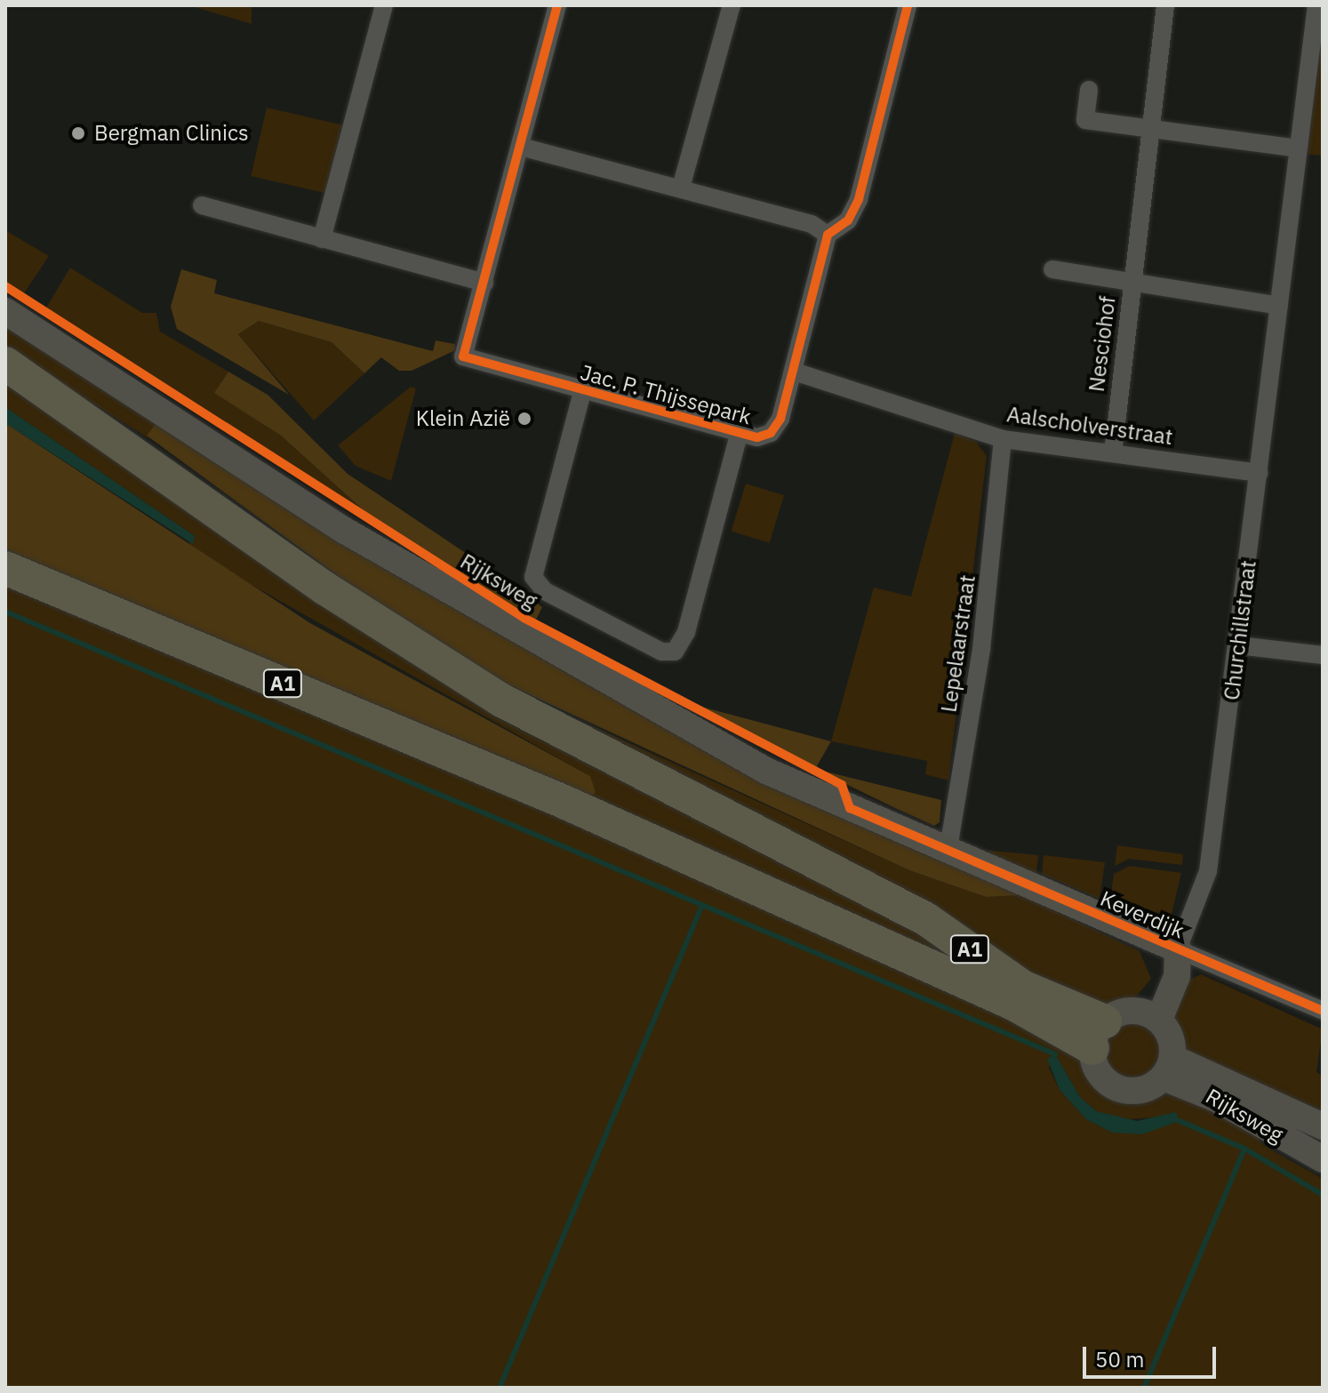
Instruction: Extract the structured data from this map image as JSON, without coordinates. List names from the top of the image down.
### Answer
{
  "streets": {
    "highway": ["A1"],
    "main road": ["Rijksweg", "Churchillstraat", "Keverdijk"],
    "street": [
      "Nesciohof",
      "Jac. P. Thijssepark",
      "Aalscholverstraat",
      "Lepelaarstraat"
    ]
  },
  "crossings": [
    ["Nesciohof", "Aalscholverstraat"],
    ["Jac. P. Thijssepark", "Aalscholverstraat"],
    ["Aalscholverstraat", "Churchillstraat"],
    ["Aalscholverstraat", "Lepelaarstraat"],
    ["Rijksweg", "Churchillstraat"],
    ["Rijksweg", "Lepelaarstraat"],
    ["Rijksweg", "A1"],
    ["Rijksweg", "Keverdijk"],
    ["Churchillstraat", "A1"],
    ["Churchillstraat", "Keverdijk"],
    ["Lepelaarstraat", "Keverdijk"]
  ],
  "places": ["Bergman Clinics", "Klein Azië"],
  "scale_bar": "50 m"
}
